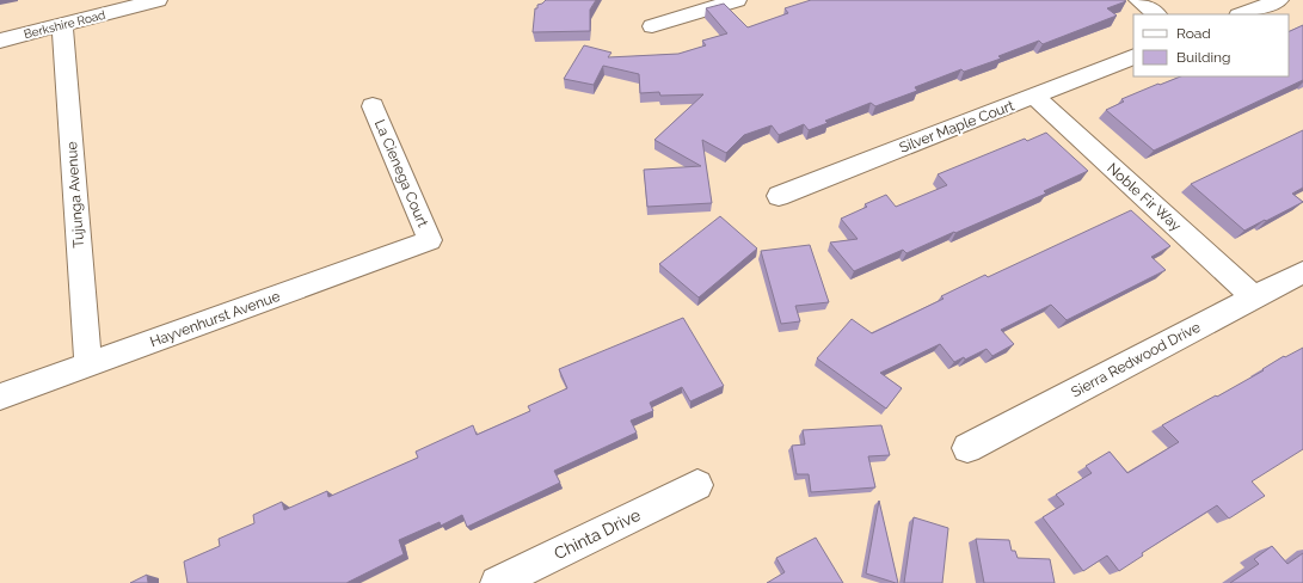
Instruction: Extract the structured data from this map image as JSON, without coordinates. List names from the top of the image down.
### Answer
{
  "streets": {
    "street": [
      "Berkshire Road",
      "Silver Maple Court",
      "La Cienega Court",
      "Tujunga Avenue",
      "Noble Fir Way",
      "Hayvenhurst Avenue",
      "Sierra Redwood Drive",
      "Chinta Drive"
    ]
  },
  "crossings": [
    ["Berkshire Road", "Tujunga Avenue"],
    ["Silver Maple Court", "Noble Fir Way"],
    ["La Cienega Court", "Hayvenhurst Avenue"],
    ["Tujunga Avenue", "Hayvenhurst Avenue"],
    ["Noble Fir Way", "Sierra Redwood Drive"]
  ],
  "legend": ["Road", "Building"]
}
